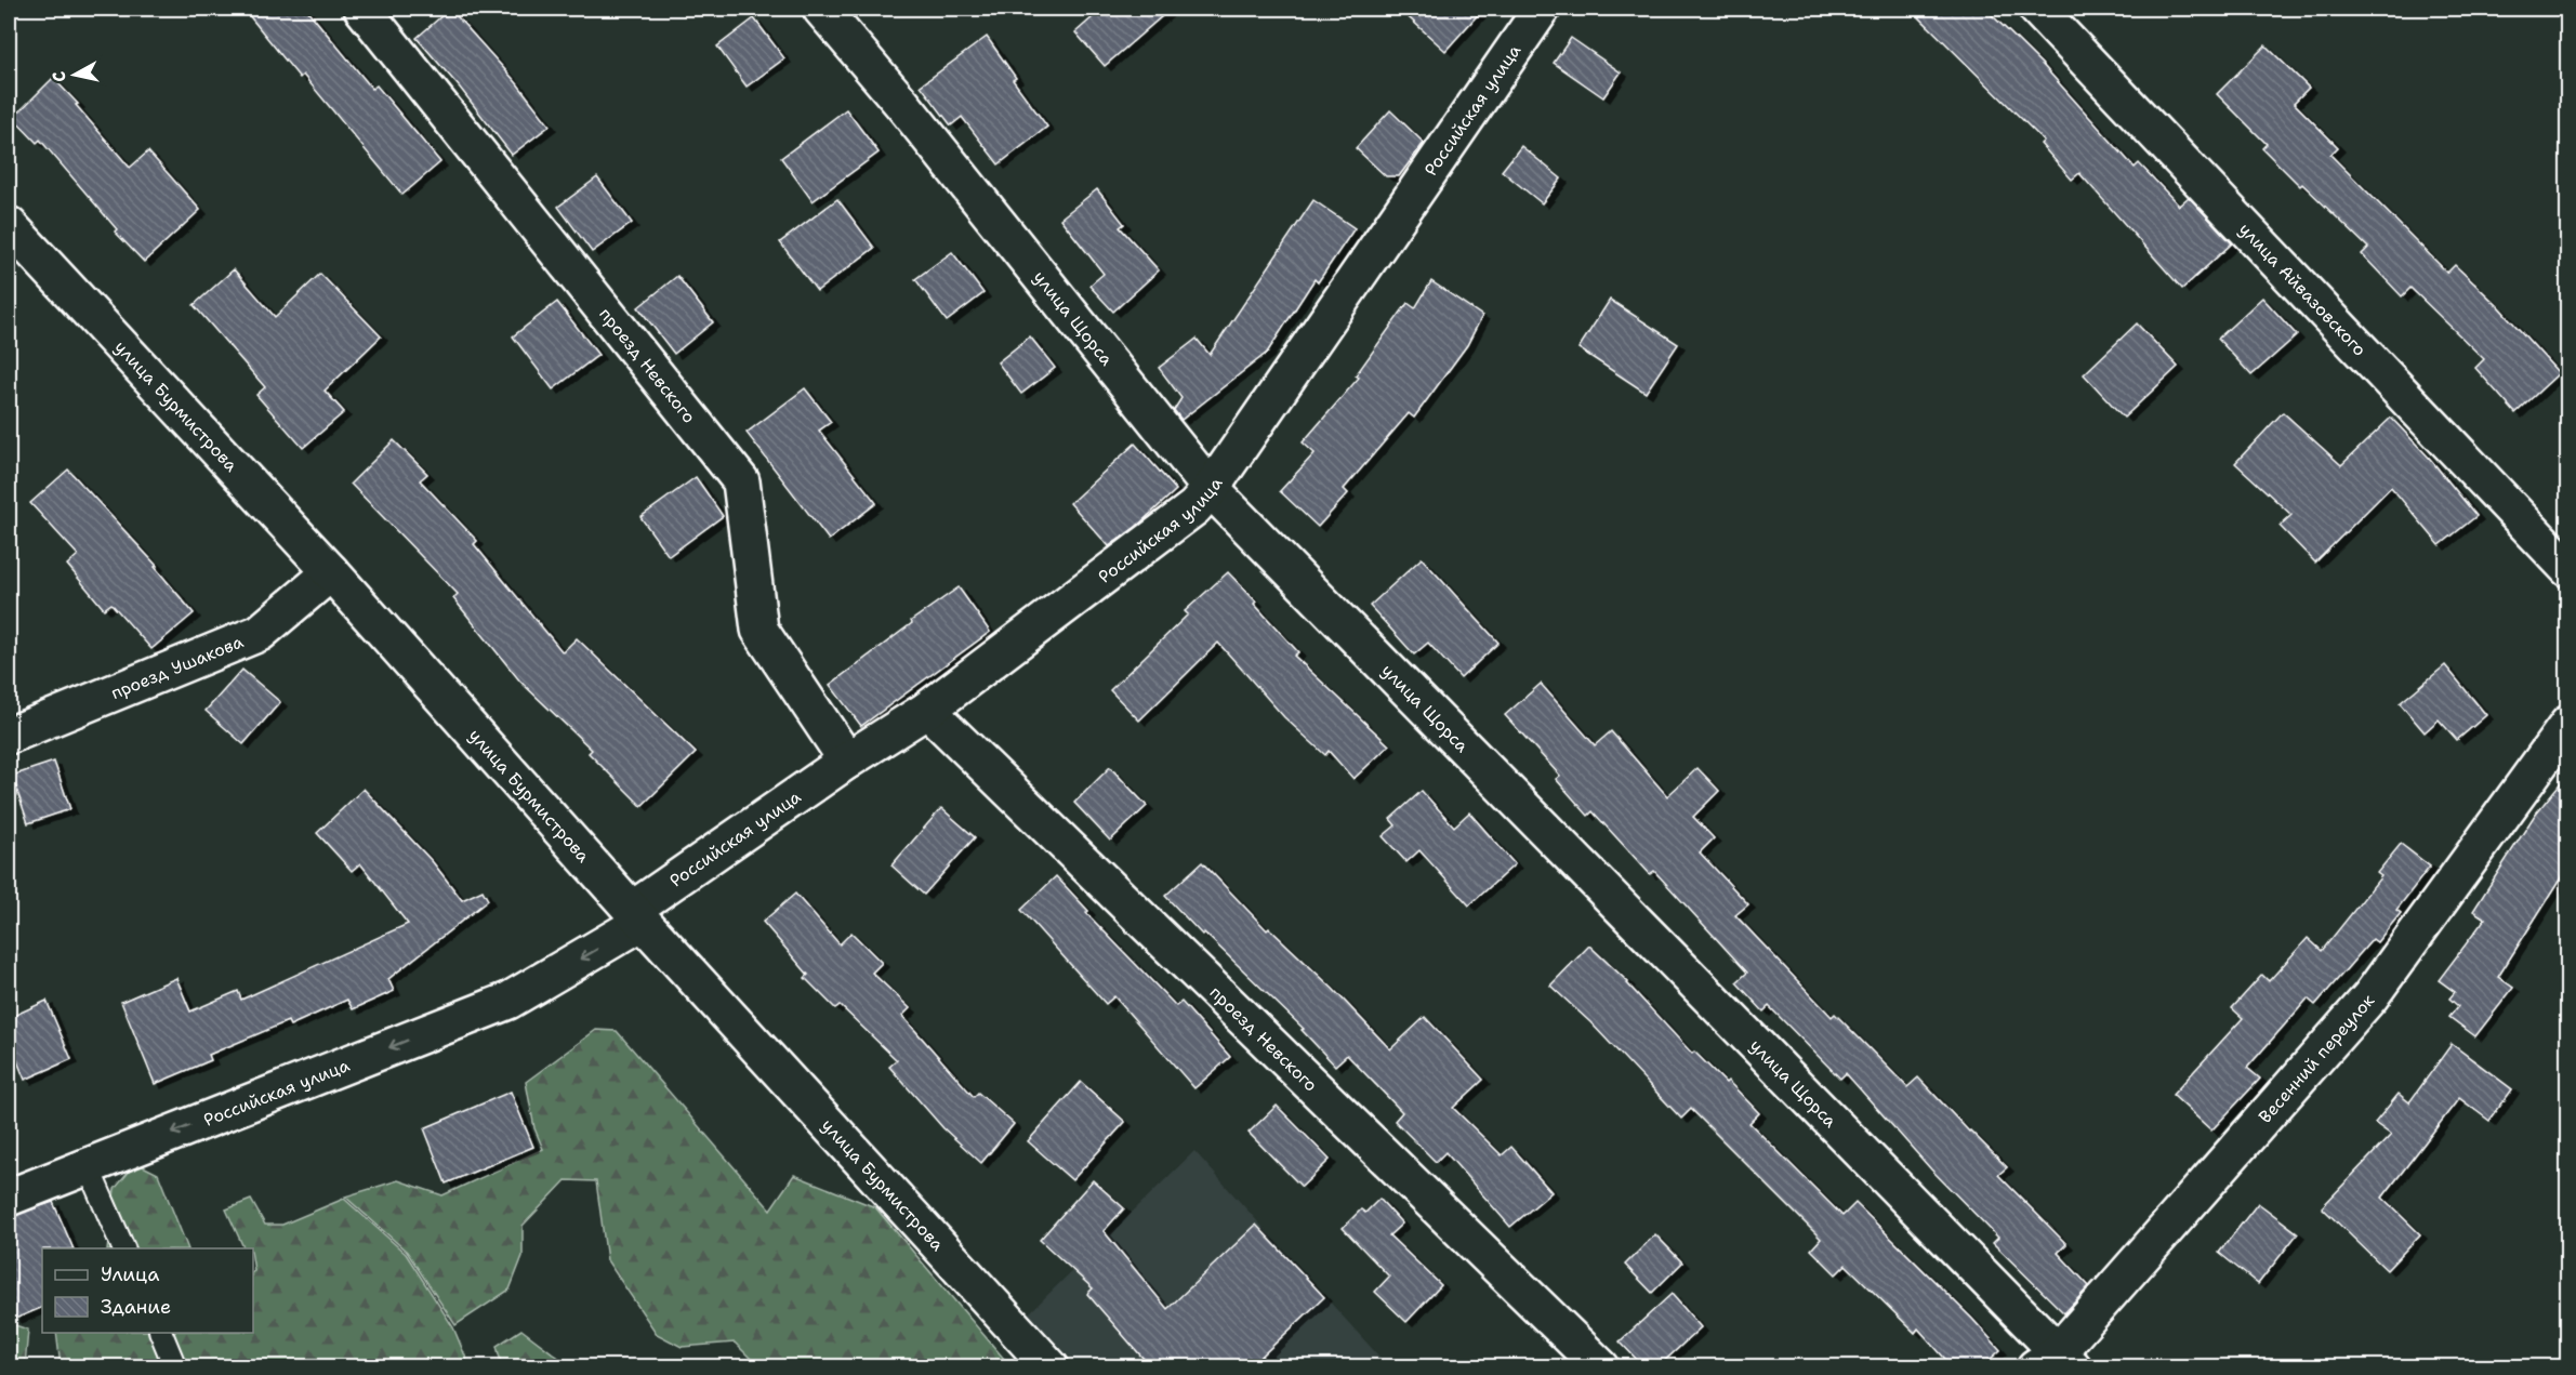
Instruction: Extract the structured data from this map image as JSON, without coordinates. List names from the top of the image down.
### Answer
{
  "streets": {
    "street": [
      "Российская улица",
      "улица Айвазовского",
      "улица Щорса",
      "проезд Невского",
      "улица Бурмистрова",
      "проезд Ушакова",
      "Весенний переулок"
    ]
  },
  "crossings": [
    ["Российская улица", "улица Щорса"],
    ["Российская улица", "проезд Невского"],
    ["Российская улица", "улица Бурмистрова"],
    ["улица Щорса", "Весенний переулок"],
    ["улица Бурмистрова", "проезд Ушакова"]
  ],
  "legend": ["Улица", "Здание"],
  "north": "left"
}
